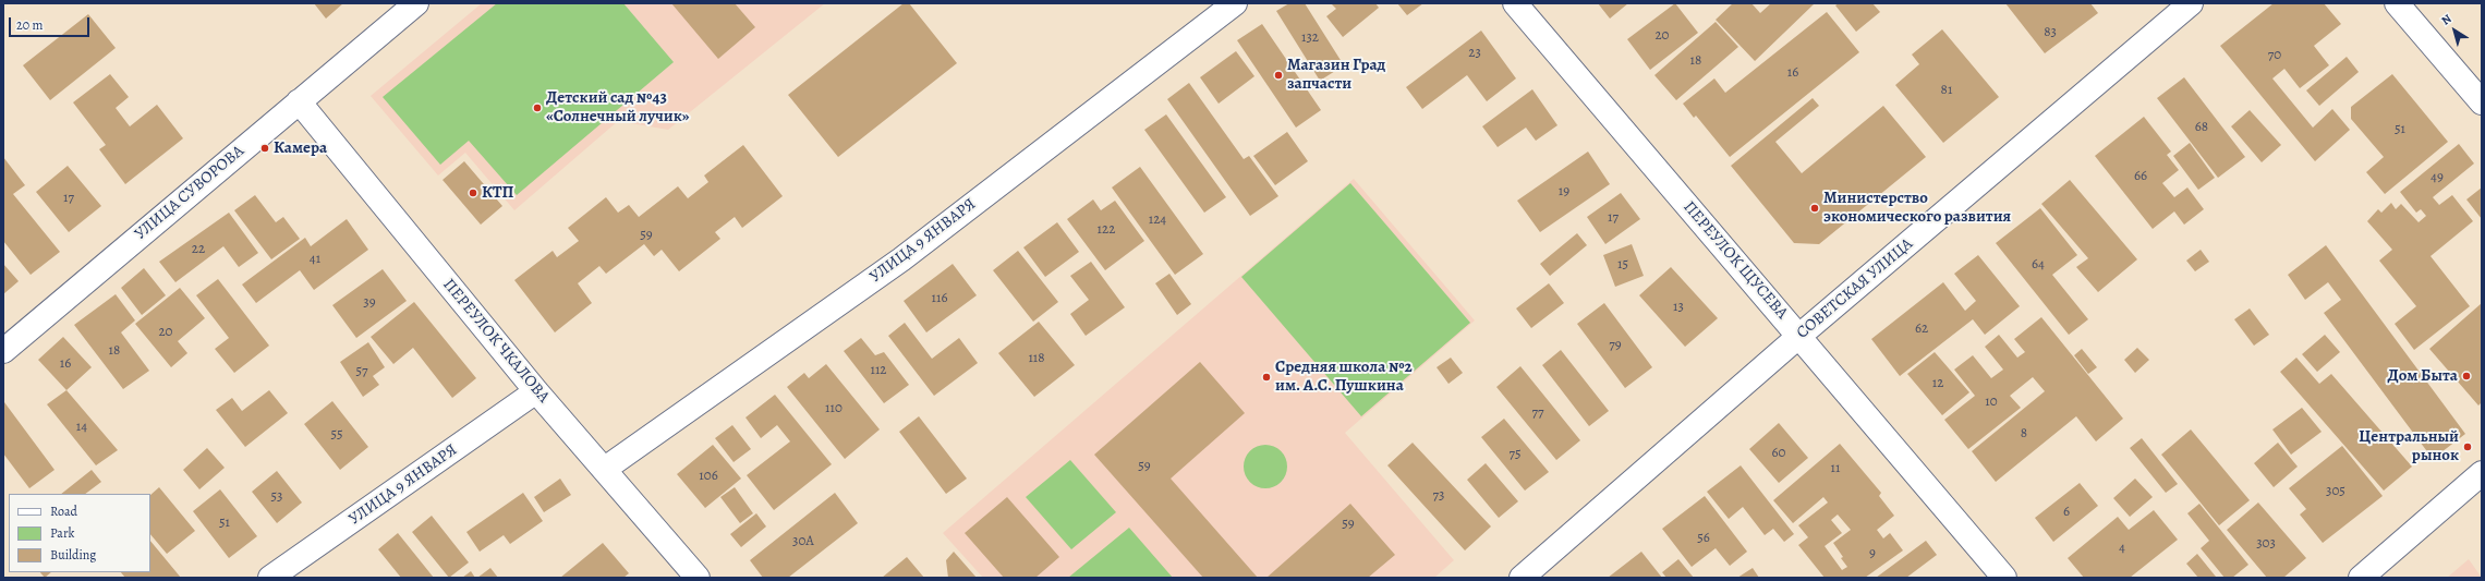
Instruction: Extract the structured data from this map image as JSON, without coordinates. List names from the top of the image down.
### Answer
{
  "streets": {
    "main road": [
      "УЛИЦА СУВОРОВА",
      "УЛИЦА 9 ЯНВАРЯ",
      "ПЕРЕУЛОК ЩУСЕВА",
      "СОВЕТСКАЯ УЛИЦА",
      "ПЕРЕУЛОК ЧКАЛОВА"
    ]
  },
  "crossings": [
    ["УЛИЦА СУВОРОВА", "ПЕРЕУЛОК ЧКАЛОВА"],
    ["УЛИЦА 9 ЯНВАРЯ", "ПЕРЕУЛОК ЧКАЛОВА"],
    ["ПЕРЕУЛОК ЩУСЕВА", "СОВЕТСКАЯ УЛИЦА"]
  ],
  "places": [
    "Магазин Град запчасти",
    "Детский сад №43 «Солнечный лучик»",
    "Камера",
    "КТП",
    "Министерство экономического развития",
    "Дом Быта",
    "Средняя школа №2 им. А.С. Пушкина",
    "Центральный рынок"
  ],
  "house_numbers": [
    "83",
    "20",
    "132",
    "23",
    "70",
    "18",
    "16",
    "81",
    "68",
    "51",
    "66",
    "49",
    "19",
    "17",
    "17",
    "124",
    "122",
    "59",
    "22",
    "41",
    "15",
    "64",
    "116",
    "39",
    "13",
    "62",
    "20",
    "79",
    "18",
    "118",
    "16",
    "112",
    "57",
    "12",
    "10",
    "110",
    "77",
    "14",
    "8",
    "55",
    "60",
    "75",
    "59",
    "11",
    "106",
    "305",
    "73",
    "53",
    "6",
    "51",
    "59",
    "56",
    "30А",
    "303",
    "4",
    "9"
  ],
  "legend": ["Road", "Park", "Building"],
  "scale_bar": "20 m",
  "north": "top left"
}
